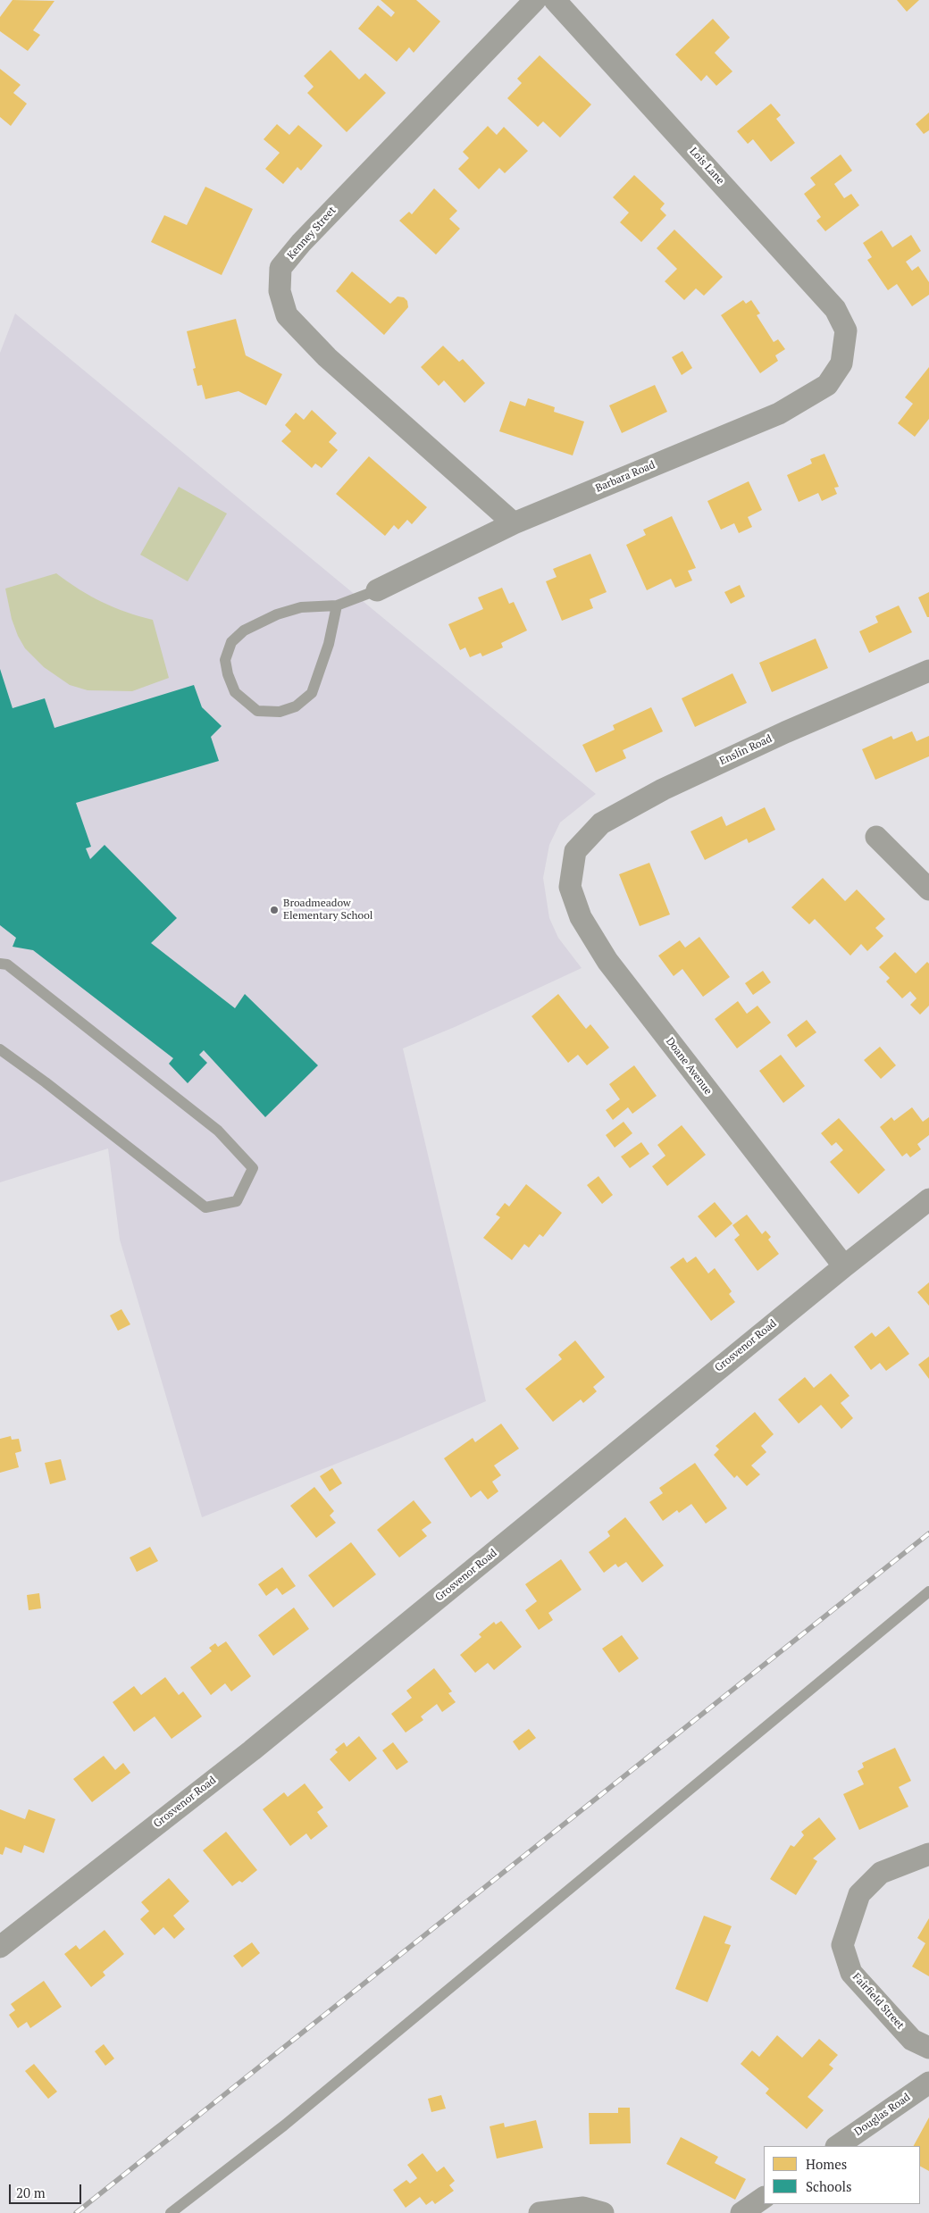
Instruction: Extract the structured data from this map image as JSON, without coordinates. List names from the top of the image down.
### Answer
{
  "streets": {
    "street": [
      "Lois Lane",
      "Kenney Street",
      "Barbara Road",
      "Enslin Road",
      "Doane Avenue",
      "Grosvenor Road",
      "Fairfield Street",
      "Douglas Road"
    ]
  },
  "crossings": [
    ["Lois Lane", "Barbara Road"],
    ["Kenney Street", "Barbara Road"],
    ["Enslin Road", "Doane Avenue"],
    ["Doane Avenue", "Grosvenor Road"]
  ],
  "places": ["Broadmeadow Elementary School"],
  "legend": ["Homes", "Schools"],
  "scale_bar": "20 m"
}
